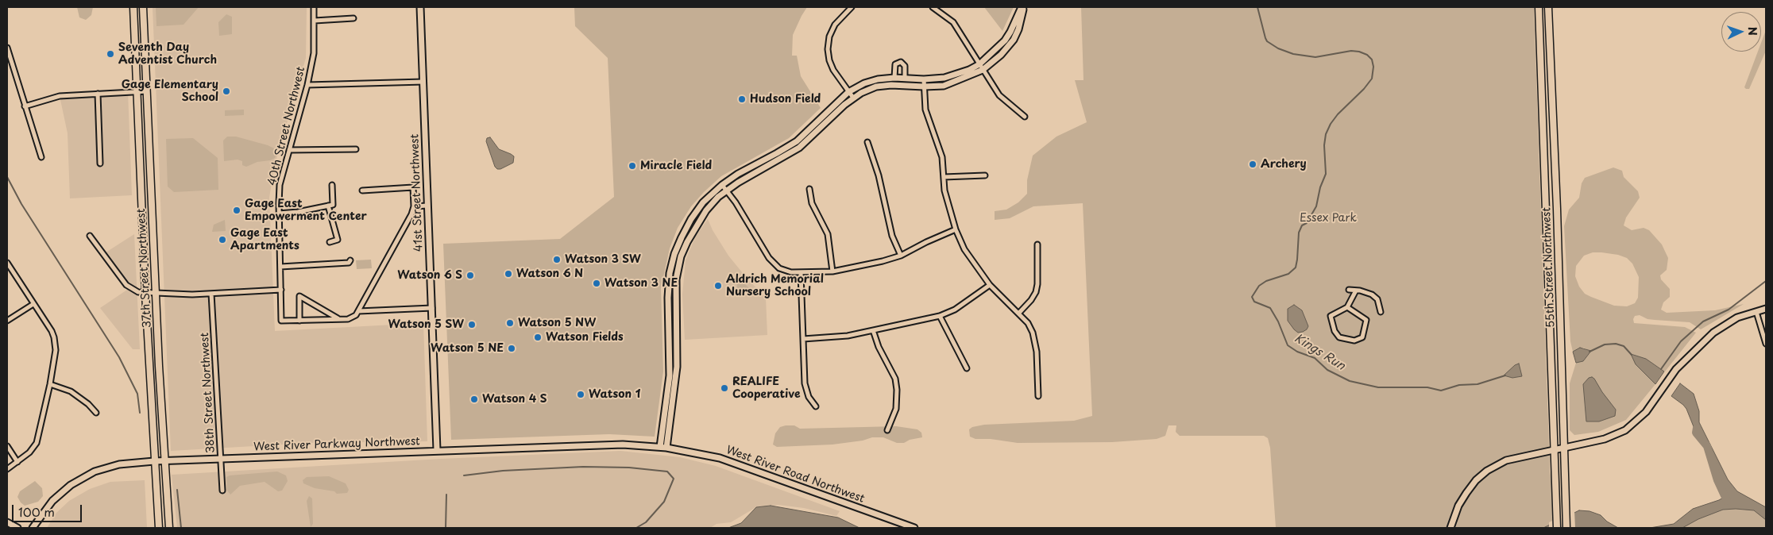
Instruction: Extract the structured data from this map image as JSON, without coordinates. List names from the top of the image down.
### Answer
{
  "streets": {
    "main road": [
      "41st Street Northwest",
      "55th Street Northwest",
      "37th Street Northwest",
      "West River Parkway Northwest",
      "West River Road Northwest"
    ],
    "street": ["40th Street Northwest", "38th Street Northwest"]
  },
  "crossings": [
    ["41st Street Northwest", "West River Parkway Northwest"],
    ["37th Street Northwest", "West River Parkway Northwest"],
    ["38th Street Northwest", "West River Parkway Northwest"],
    ["West River Parkway Northwest", "West River Road Northwest"]
  ],
  "water": ["Kings Run"],
  "parks": ["Essex Park"],
  "places": [
    "Seventh Day Adventist Church",
    "Gage Elementary School",
    "Hudson Field",
    "Archery",
    "Miracle Field",
    "Gage East Empowerment Center",
    "Gage East Apartments",
    "Watson 3 SW",
    "Watson 6 N",
    "Watson 6 S",
    "Watson 3 NE",
    "Aldrich Memorial Nursery School",
    "Watson 5 NW",
    "Watson 5 SW",
    "Watson Fields",
    "Watson 5 NE",
    "REALIFE Cooperative",
    "Watson 1",
    "Watson 4 S"
  ],
  "scale_bar": "100 m",
  "north": "right"
}
